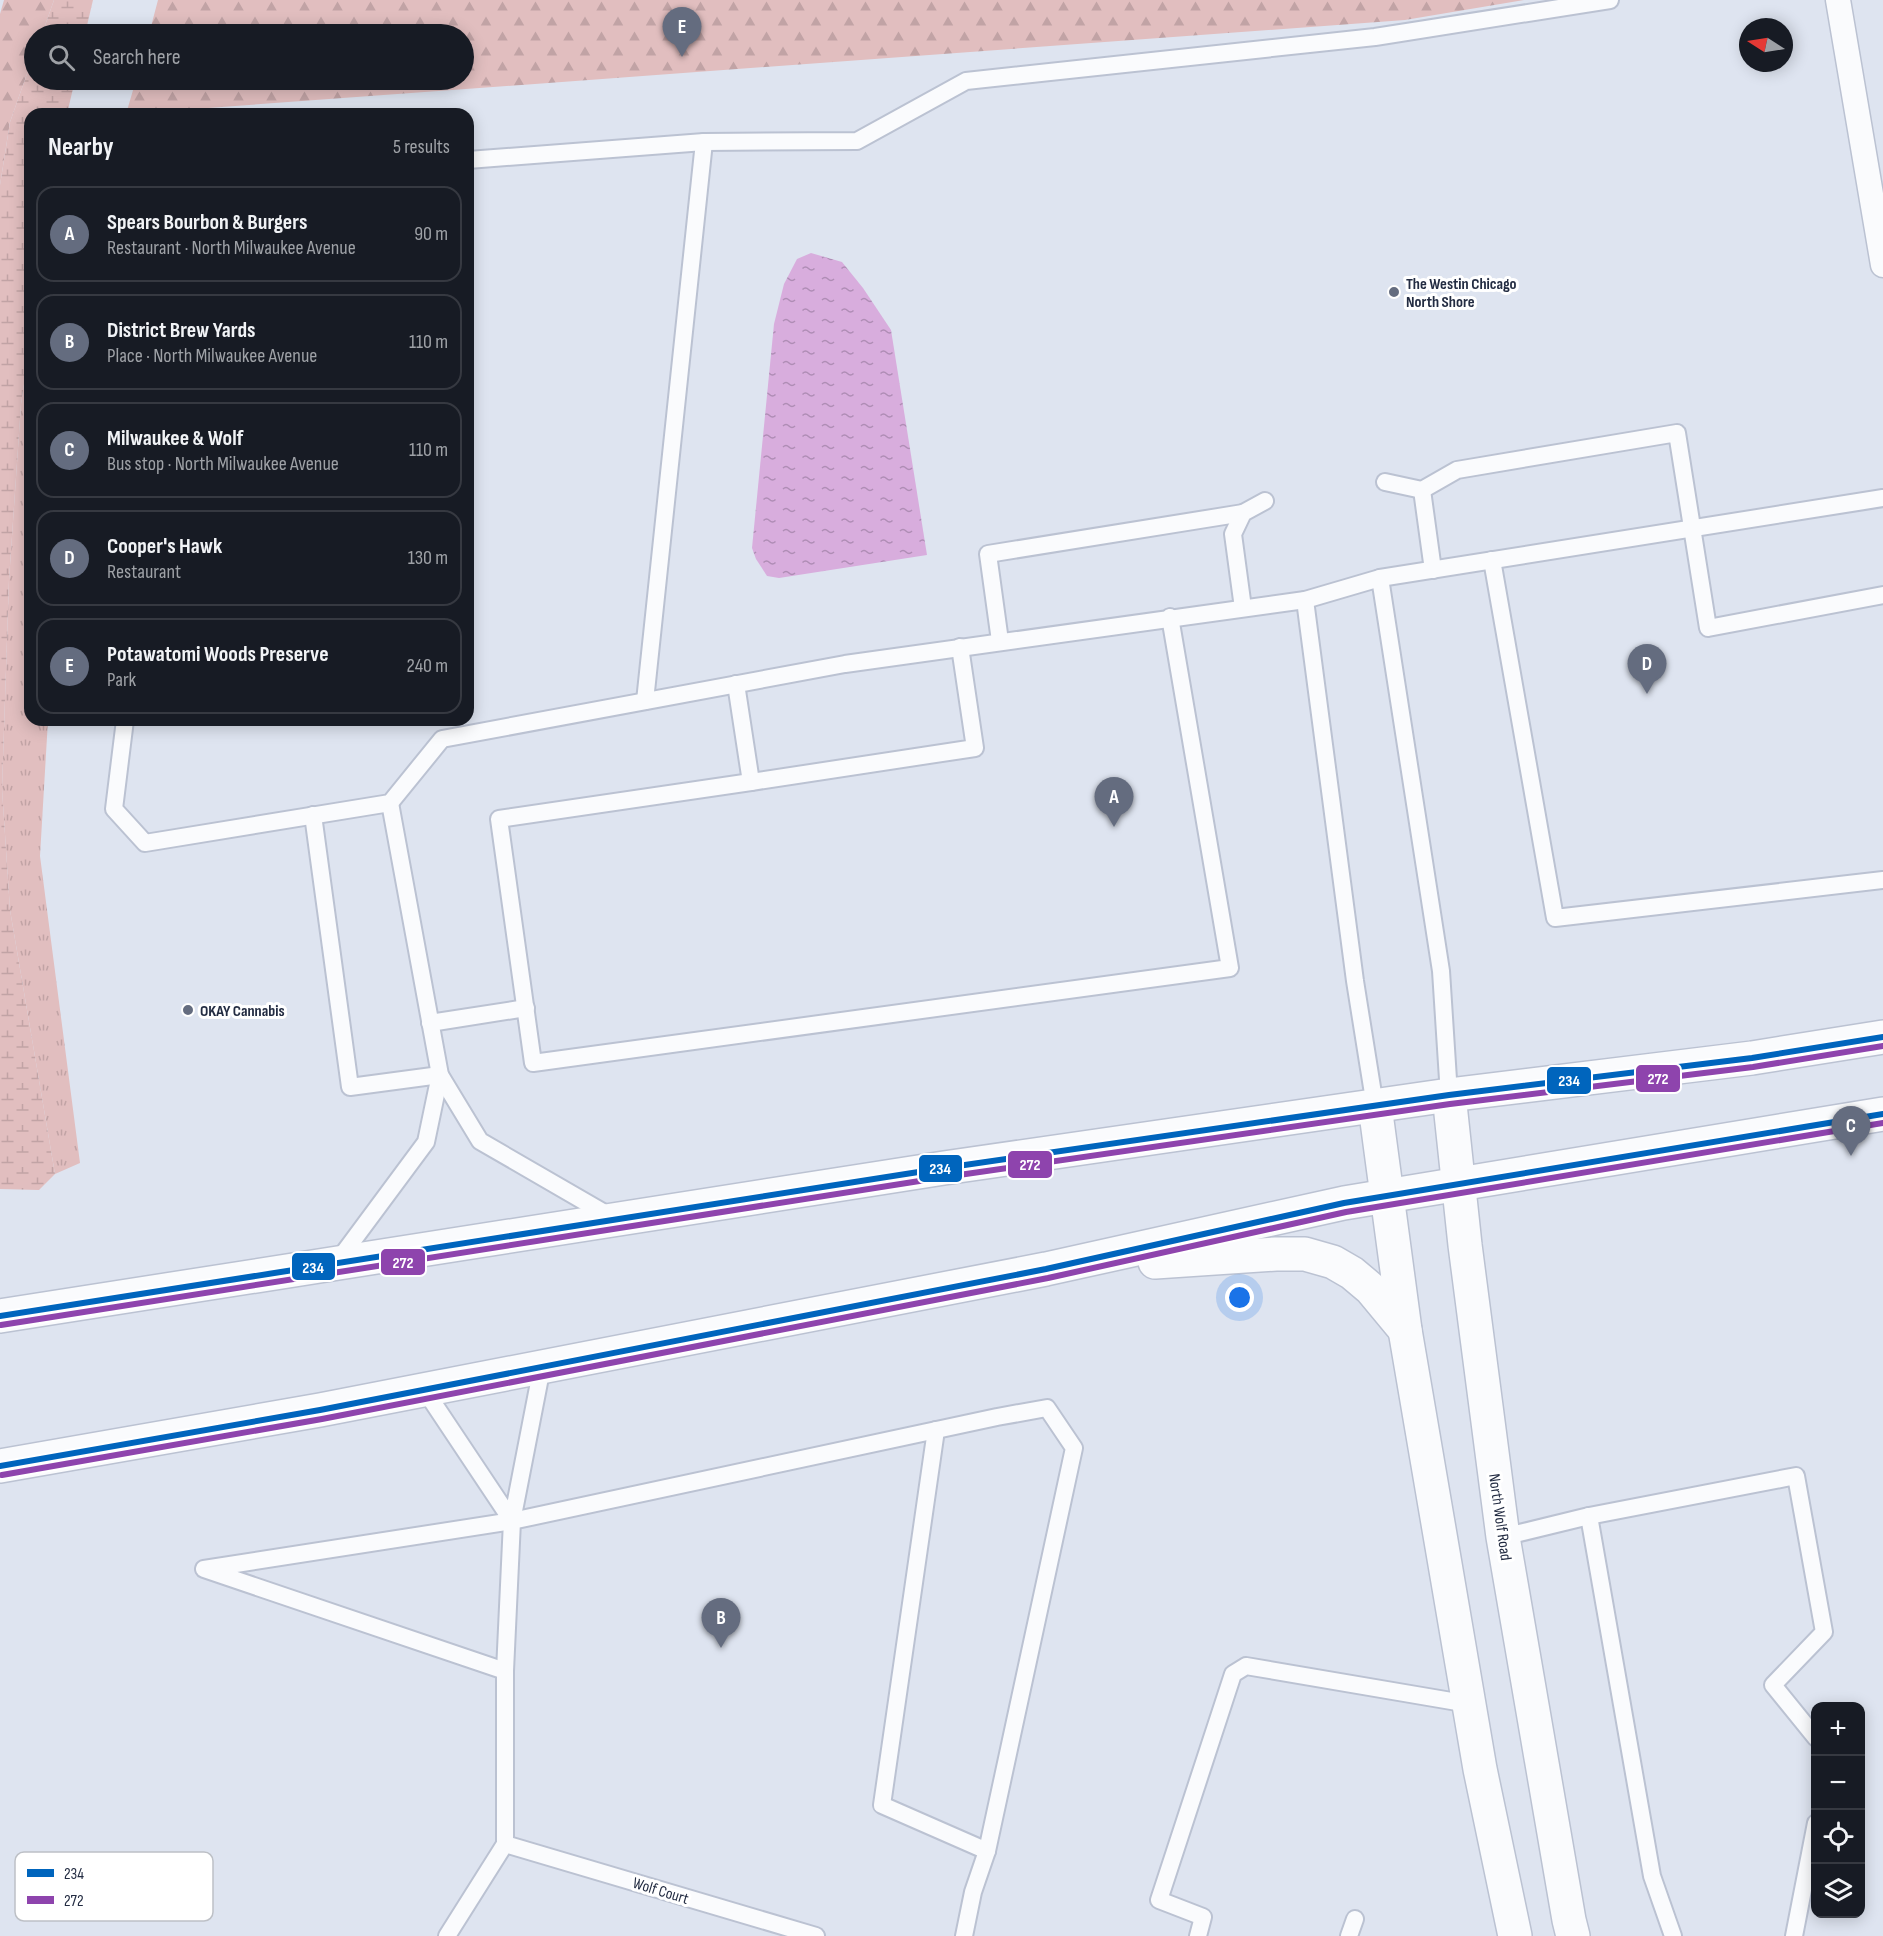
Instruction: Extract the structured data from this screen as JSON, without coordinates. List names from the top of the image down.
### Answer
{
  "streets": {
    "main road": ["North Wolf Road"],
    "lane": ["Wolf Court"]
  },
  "places": ["The Westin Chicago North Shore", "OKAY Cannabis"],
  "lines": ["transit line 234", "transit line 272"],
  "legend": ["234", "272"],
  "north": "left",
  "page": {
    "pins": [
      "E",
      "D",
      "A",
      "C",
      "B"
    ],
    "search": "Search here",
    "heading": ["Nearby", "5 results"],
    "list": [
      {
        "mark": "A",
        "name": "Spears Bourbon & Burgers",
        "note": "Restaurant · North Milwaukee Avenue",
        "value": "90 m"
      },
      {
        "mark": "B",
        "name": "District Brew Yards",
        "note": "Place · North Milwaukee Avenue",
        "value": "110 m"
      },
      {
        "mark": "C",
        "name": "Milwaukee & Wolf",
        "note": "Bus stop · North Milwaukee Avenue",
        "value": "110 m"
      },
      {
        "mark": "D",
        "name": "Cooper's Hawk",
        "note": "Restaurant",
        "value": "130 m"
      },
      {
        "mark": "E",
        "name": "Potawatomi Woods Preserve",
        "note": "Park",
        "value": "240 m"
      }
    ],
    "map_buttons": ["+", "−"]
  }
}
